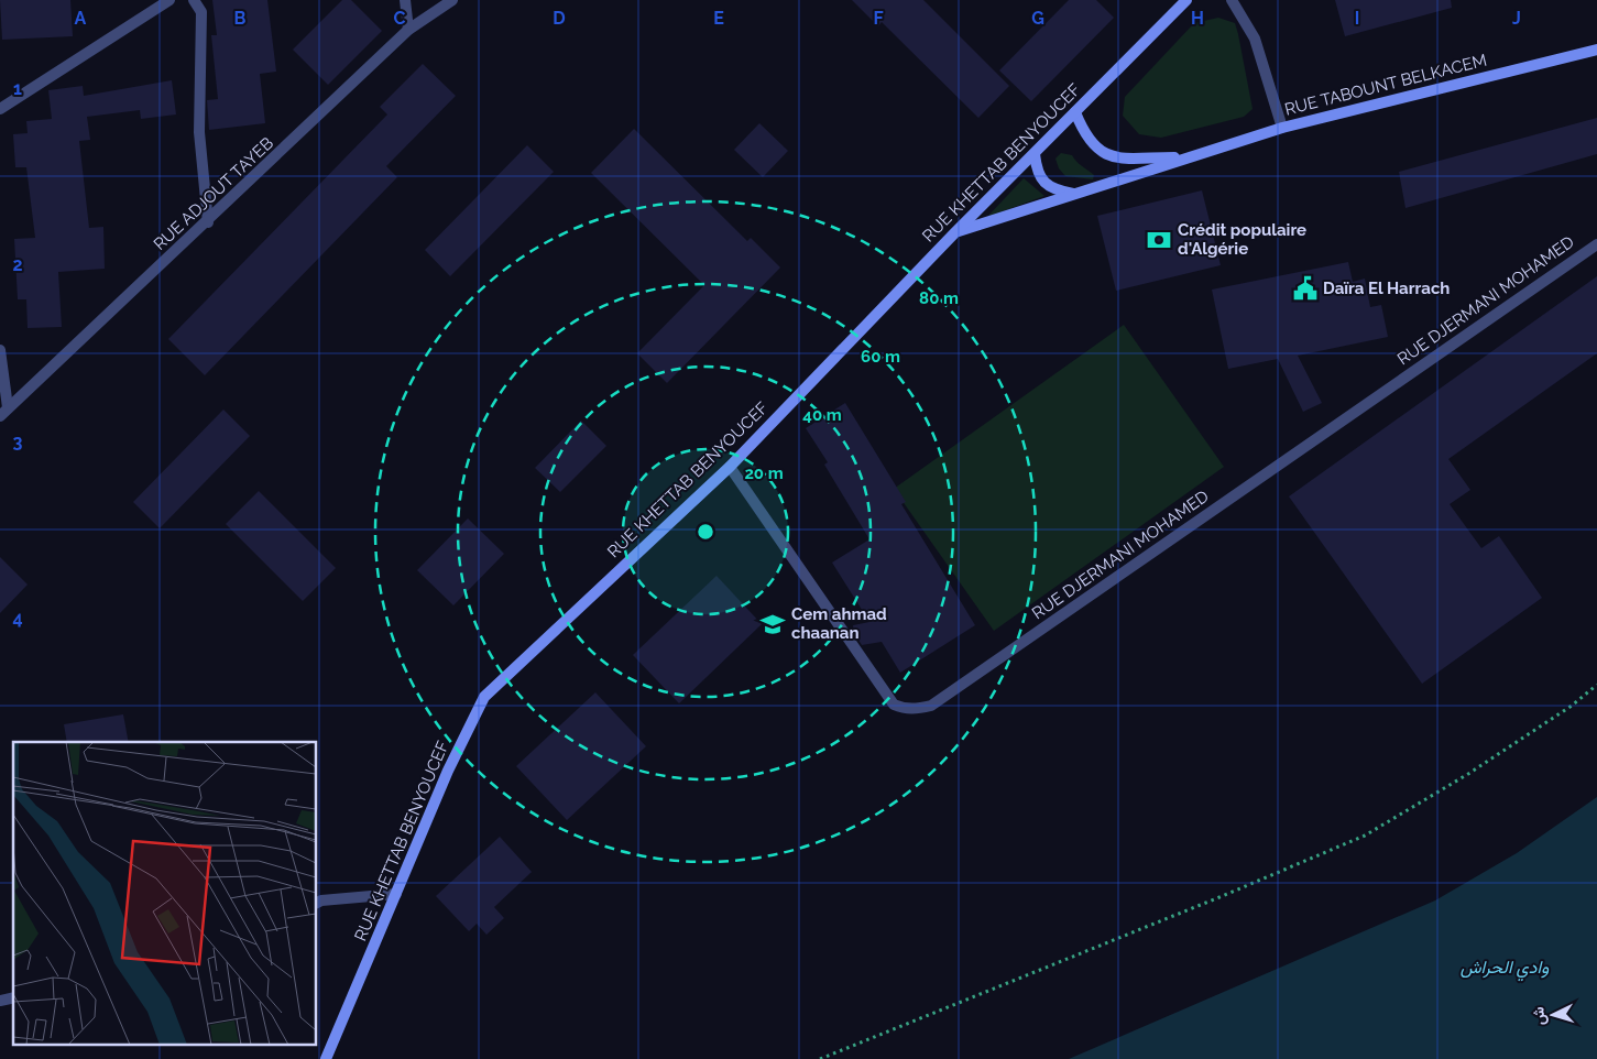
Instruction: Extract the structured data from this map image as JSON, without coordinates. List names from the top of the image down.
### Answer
{
  "streets": {
    "main road": ["RUE TABOUNT BELKACEM", "RUE KHETTAB BENYOUCEF"],
    "street": ["RUE ADJOUT TAYEB", "RUE DJERMANI MOHAMED"]
  },
  "crossings": [
    ["RUE KHETTAB BENYOUCEF", "RUE DJERMANI MOHAMED"]
  ],
  "water": ["وادي الحراش"],
  "places": {
    "bank": ["Crédit populaire d'Algérie"],
    "public building": ["Daïra El Harrach"],
    "school or university": ["Cem ahmad chaanan"]
  },
  "north": "left",
  "grid": {
    "columns": [
      "A",
      "B",
      "C",
      "D",
      "E",
      "F",
      "G",
      "H",
      "I",
      "J"
    ],
    "rows": [
      "1",
      "2",
      "3",
      "4"
    ]
  },
  "rings": [
    "80 m",
    "60 m",
    "40 m",
    "20 m"
  ]
}
